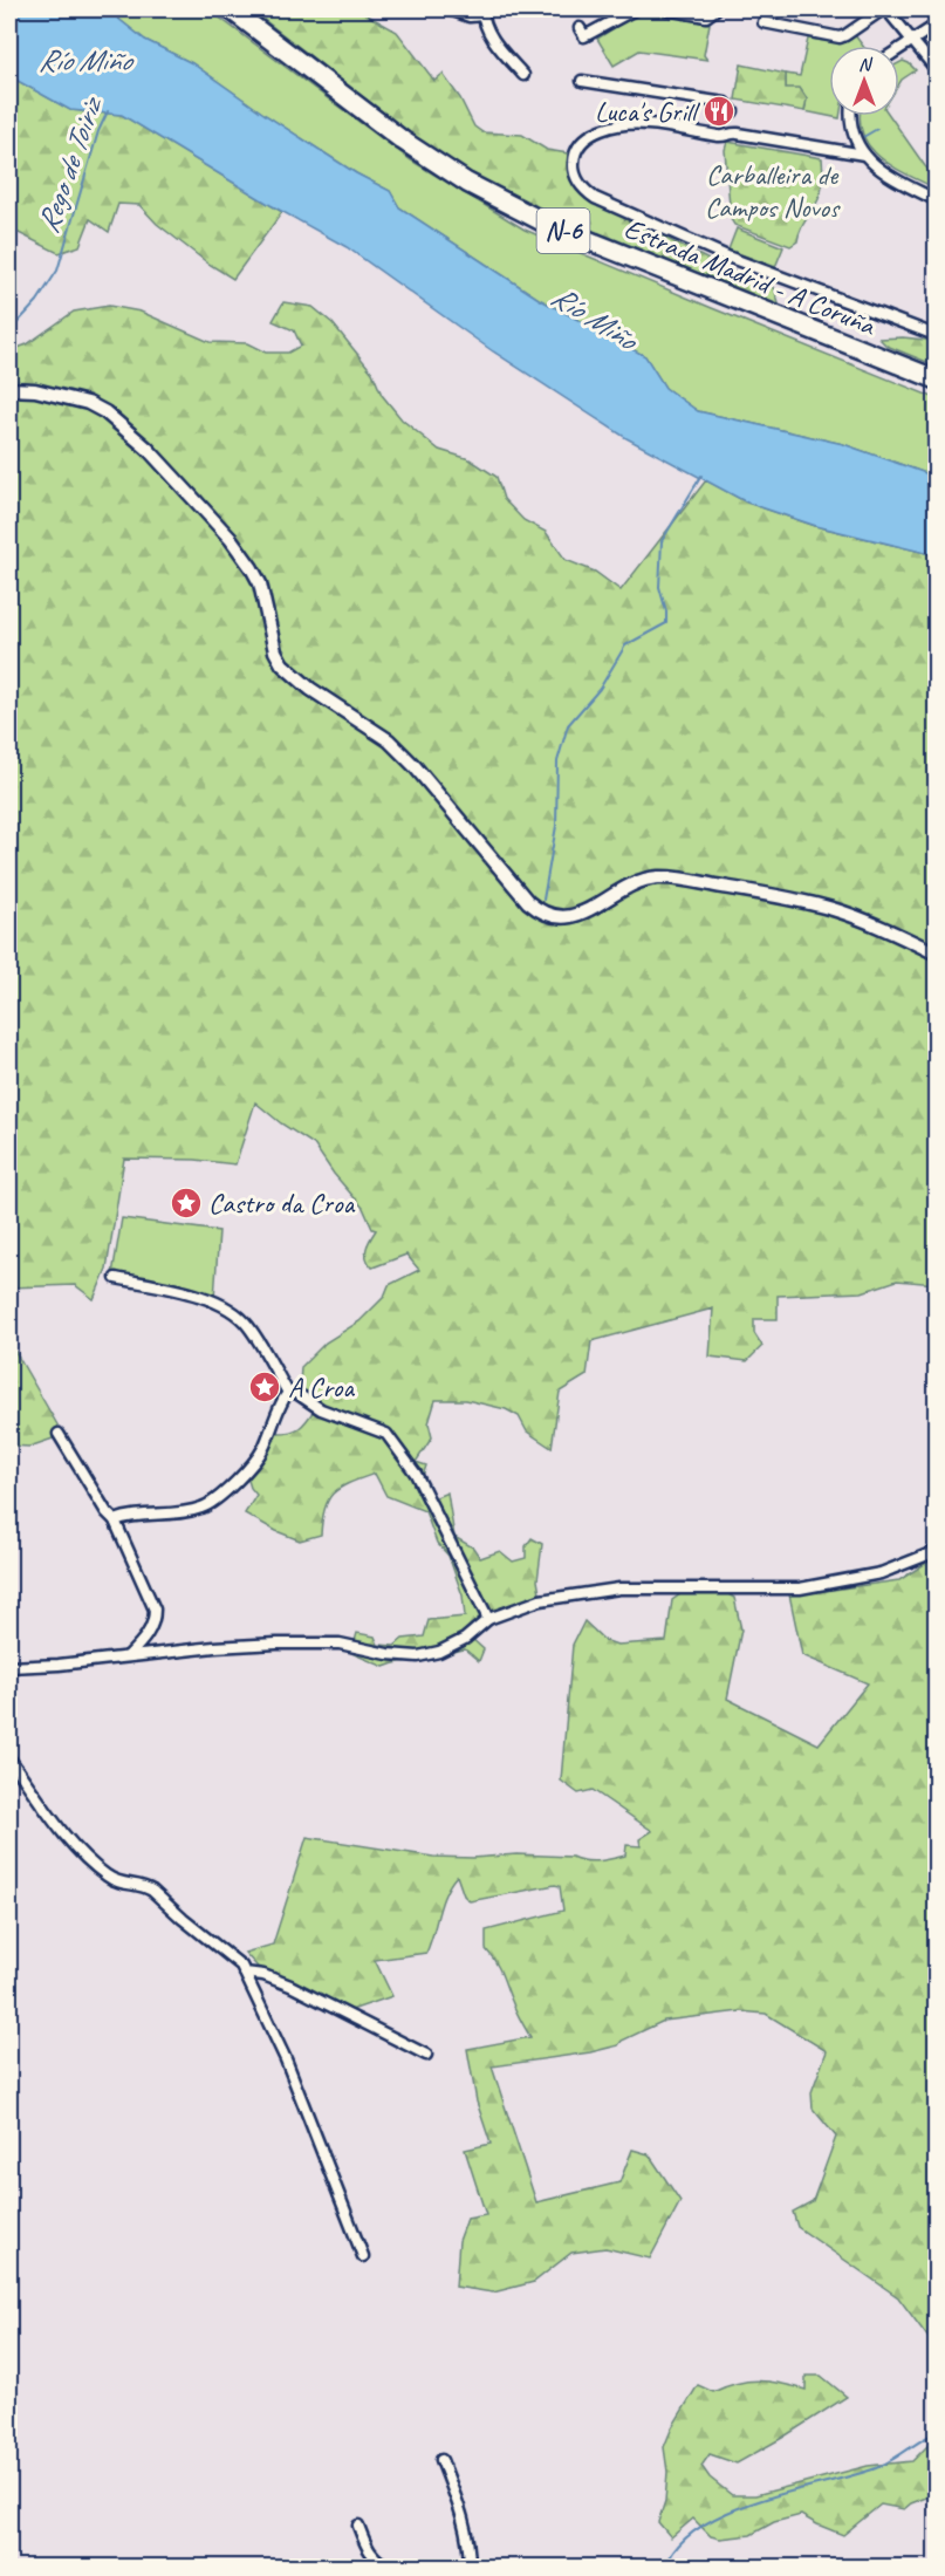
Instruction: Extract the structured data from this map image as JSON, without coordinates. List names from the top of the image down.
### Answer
{
  "streets": {
    "highway": ["N-6", "Estrada Madrid - A Coruña"]
  },
  "water": ["Río Miño", "Rego de Toiriz"],
  "parks": ["Carballeira de Campos Novos"],
  "places": {
    "restaurant": ["Luca's Grill"],
    "place": ["Castro da Croa", "A Croa"]
  },
  "north": "top"
}
